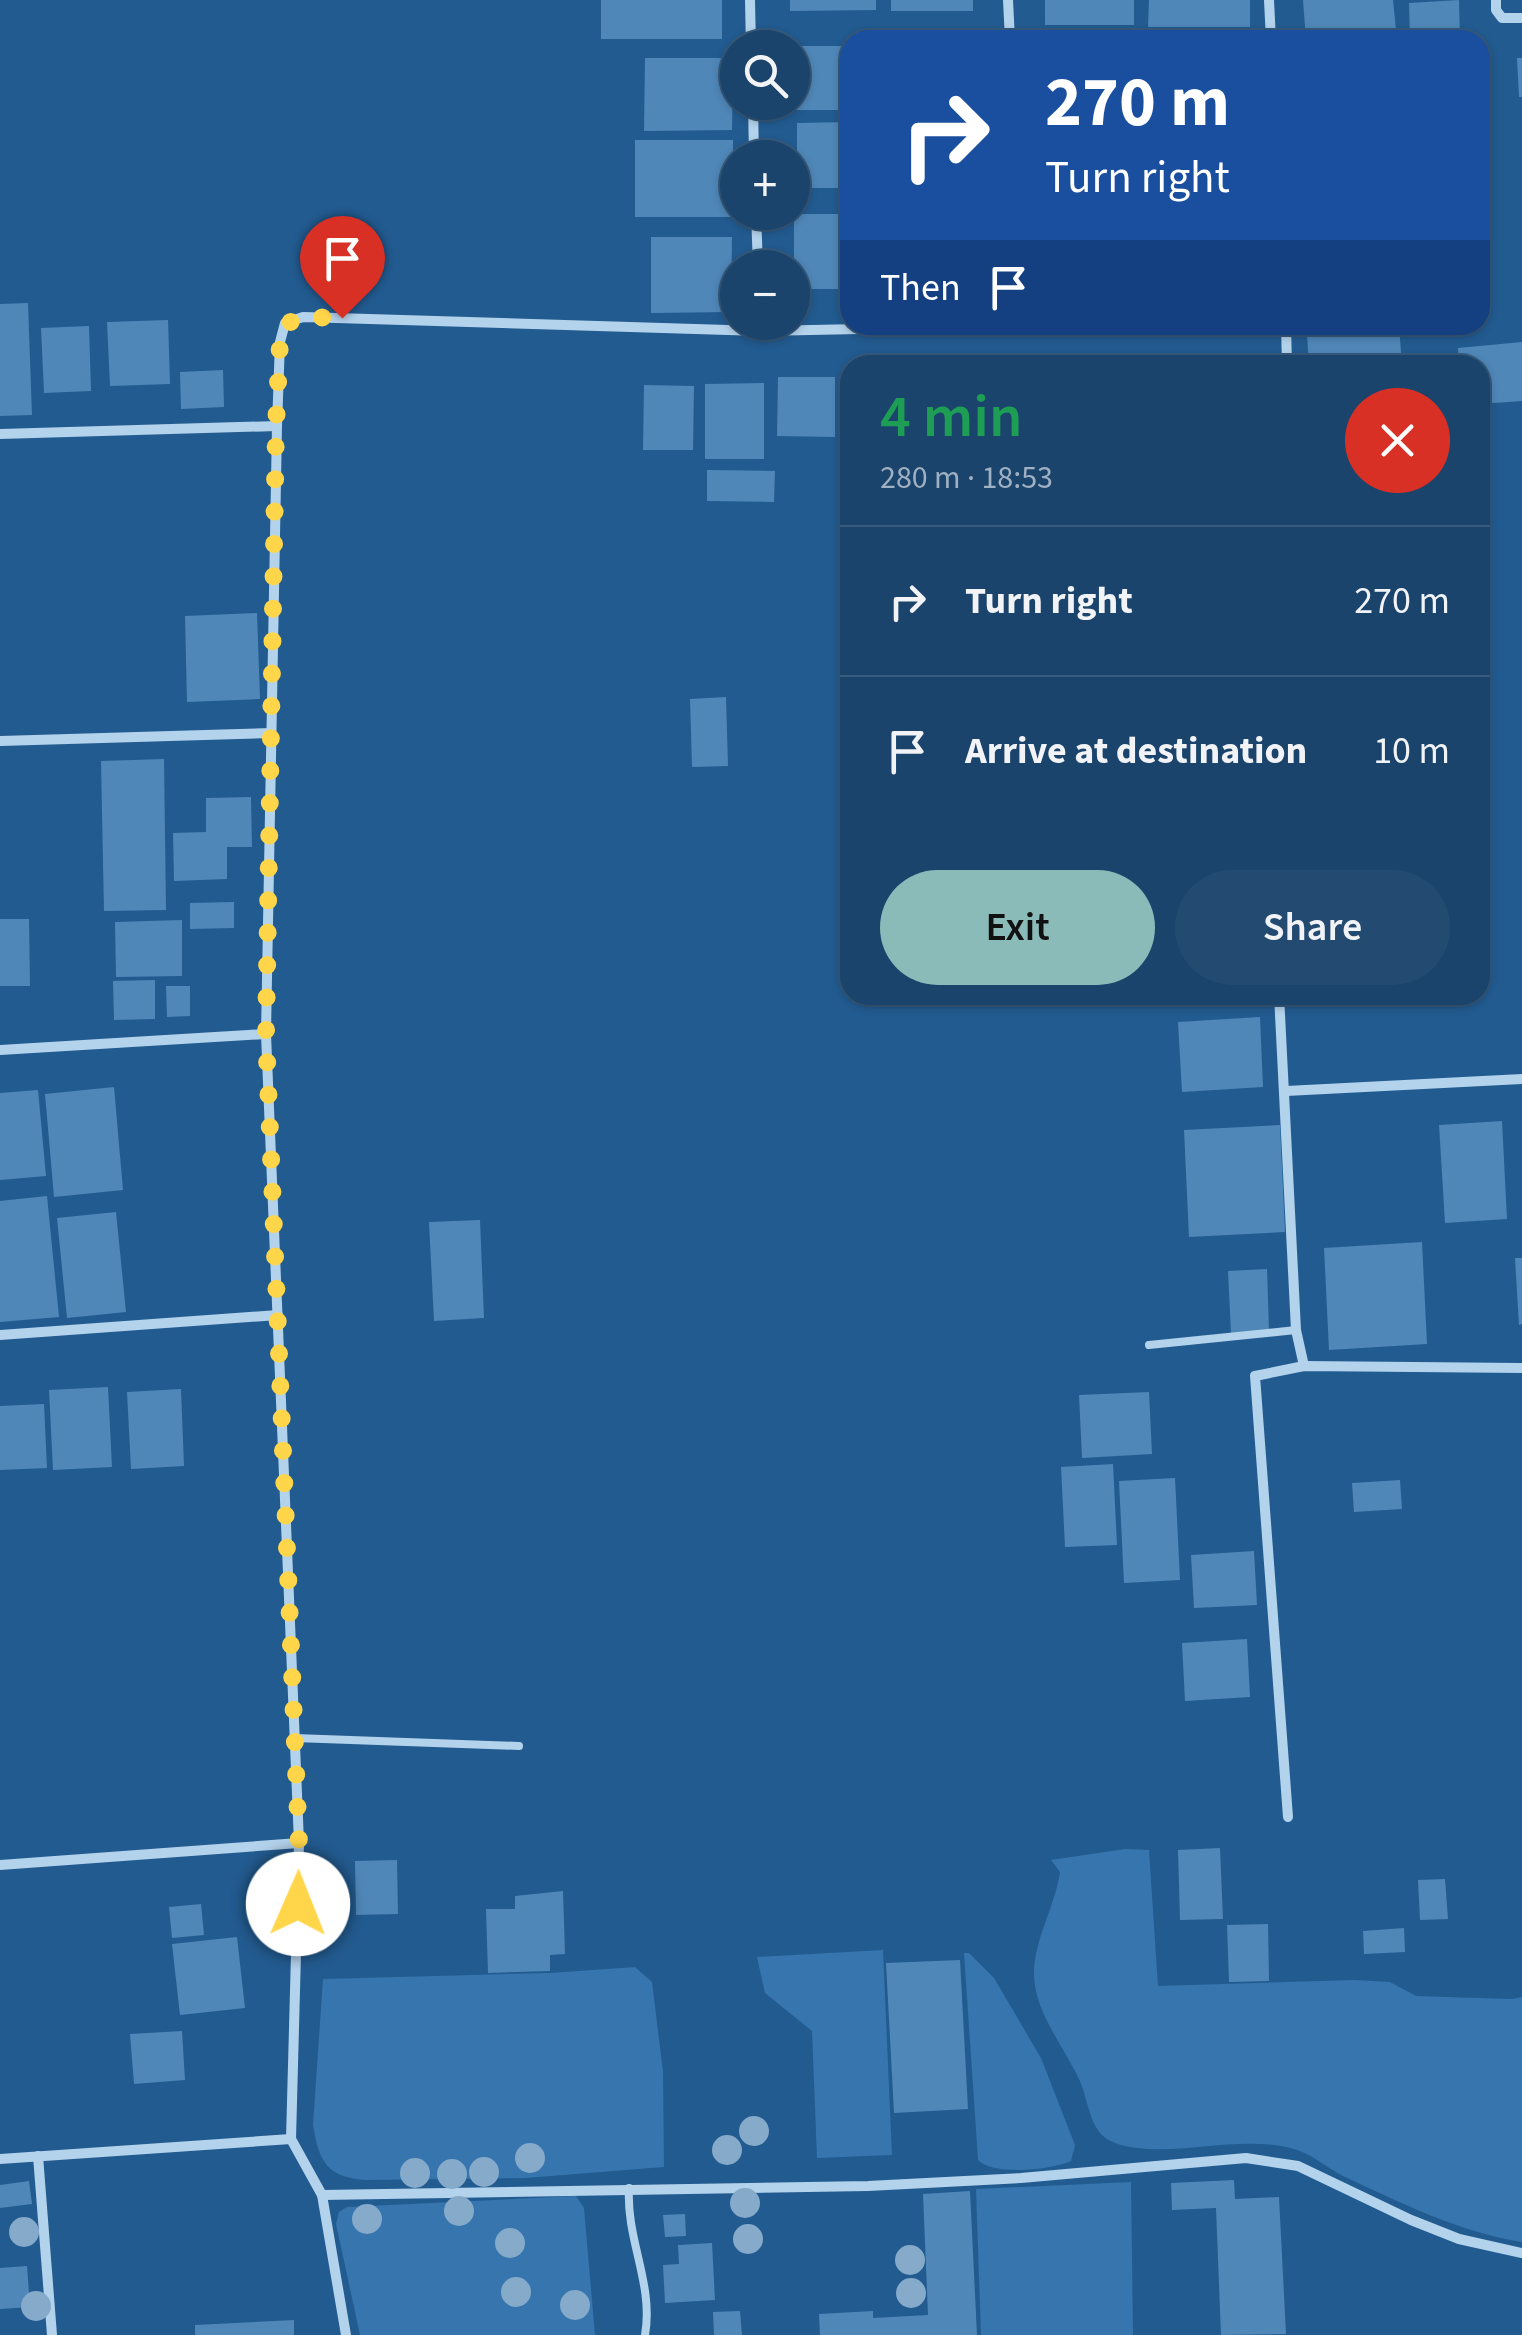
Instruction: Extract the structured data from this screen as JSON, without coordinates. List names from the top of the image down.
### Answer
{
  "page": {
    "map_buttons": ["+", "−"],
    "turn": ["270 m", "Turn right"],
    "then": "Then",
    "heading": ["4 min", "280 m · 18:53"],
    "list": [
      {
        "name": "Turn right",
        "value": "270 m"
      },
      {
        "name": "Arrive at destination",
        "value": "10 m"
      }
    ],
    "buttons": ["Exit", "Share"]
  }
}
